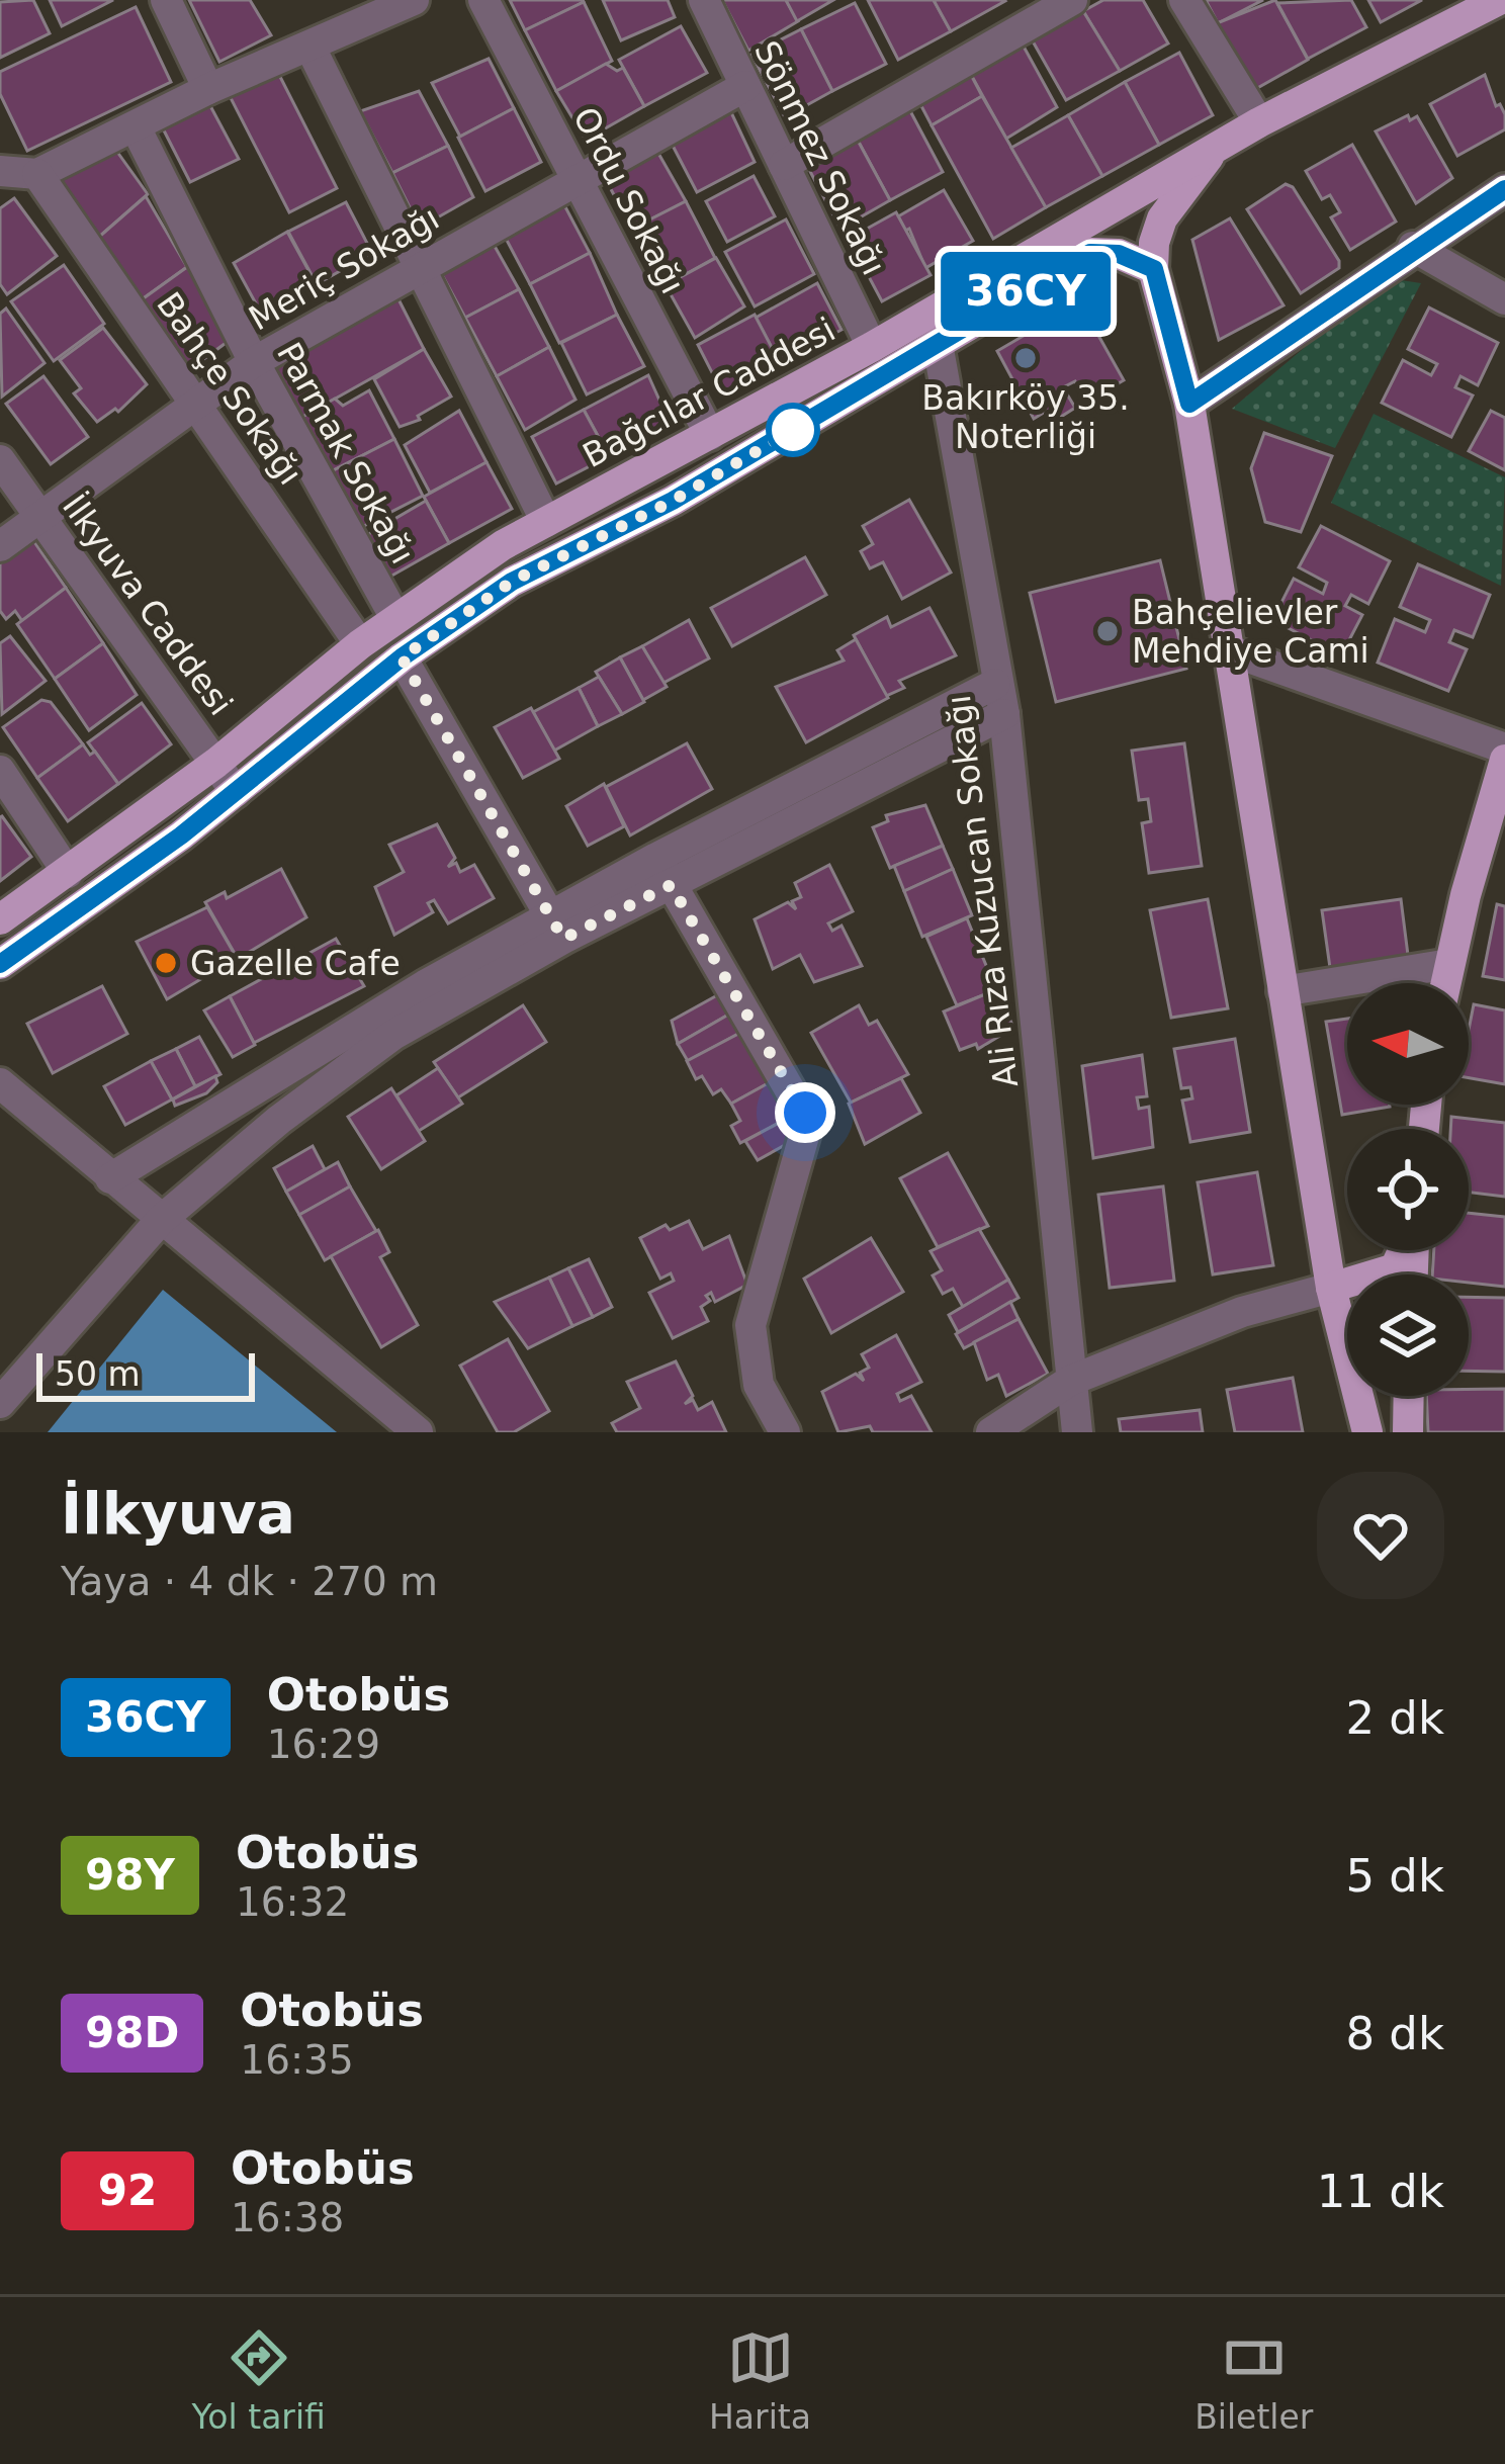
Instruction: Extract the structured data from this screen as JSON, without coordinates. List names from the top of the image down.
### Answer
{
  "streets": {
    "main road": ["Bağcılar Caddesi"],
    "street": [
      "Sönmez Sokağı",
      "Ordu Sokağı",
      "Meriç Sokağı",
      "Bahçe Sokağı",
      "Parmak Sokağı",
      "İlkyuva Caddesi",
      "Ali Rıza Kuzucan Sokağı"
    ]
  },
  "crossings": [
    ["Sönmez Sokağı", "Meriç Sokağı"],
    ["Sönmez Sokağı", "Bağcılar Caddesi"],
    ["Ordu Sokağı", "Meriç Sokağı"],
    ["Ordu Sokağı", "Bağcılar Caddesi"],
    ["Meriç Sokağı", "Bahçe Sokağı"],
    ["Meriç Sokağı", "Parmak Sokağı"],
    ["Meriç Sokağı", "İlkyuva Caddesi"],
    ["Bahçe Sokağı", "Bağcılar Caddesi"],
    ["Bağcılar Caddesi", "Parmak Sokağı"],
    ["Bağcılar Caddesi", "İlkyuva Caddesi"]
  ],
  "places": ["Bakırköy 35. Noterliği", "Bahçelievler Mehdiye Cami", "Gazelle Cafe"],
  "lines": ["bus line 36CY"],
  "scale_bar": "50 m",
  "north": "left",
  "page": {
    "on_map": "36CY",
    "scale": "50 m",
    "heading": ["İlkyuva", "Yaya · 4 dk · 270 m"],
    "list": [
      {
        "mark": "36CY",
        "name": "Otobüs",
        "note": "16:29",
        "value": "2 dk"
      },
      {
        "mark": "98Y",
        "name": "Otobüs",
        "note": "16:32",
        "value": "5 dk"
      },
      {
        "mark": "98D",
        "name": "Otobüs",
        "note": "16:35",
        "value": "8 dk"
      },
      {
        "mark": "92",
        "name": "Otobüs",
        "note": "16:38",
        "value": "11 dk"
      }
    ],
    "tabs": ["Yol tarifi", "Harita", "Biletler"]
  }
}
